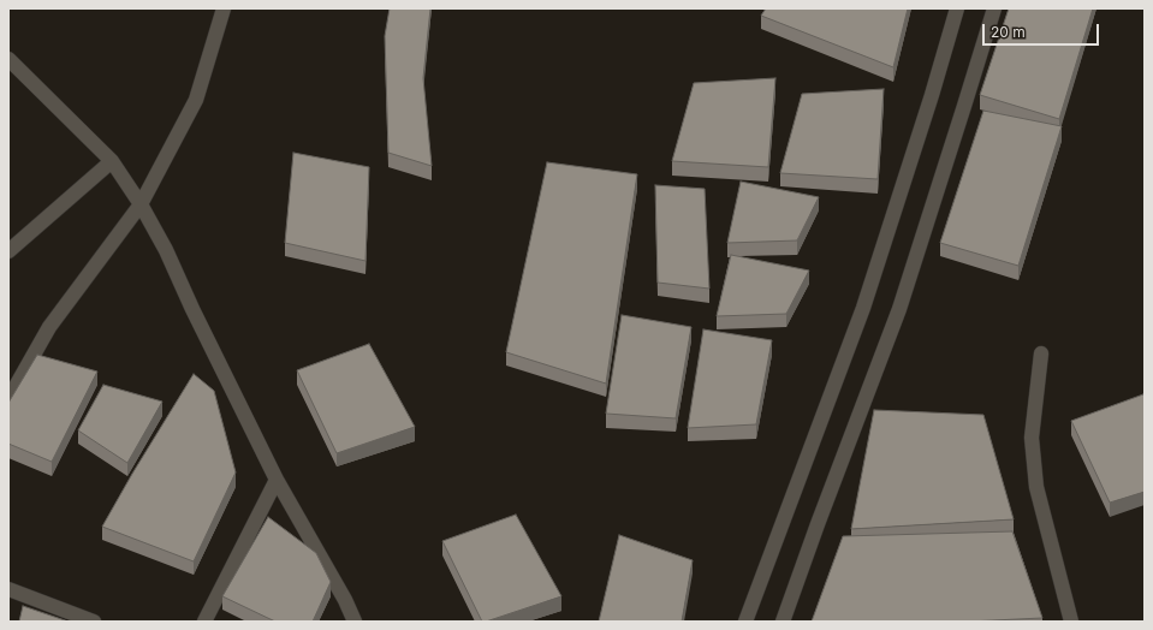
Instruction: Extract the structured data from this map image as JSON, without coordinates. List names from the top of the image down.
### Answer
{
  "scale_bar": "20 m"
}
